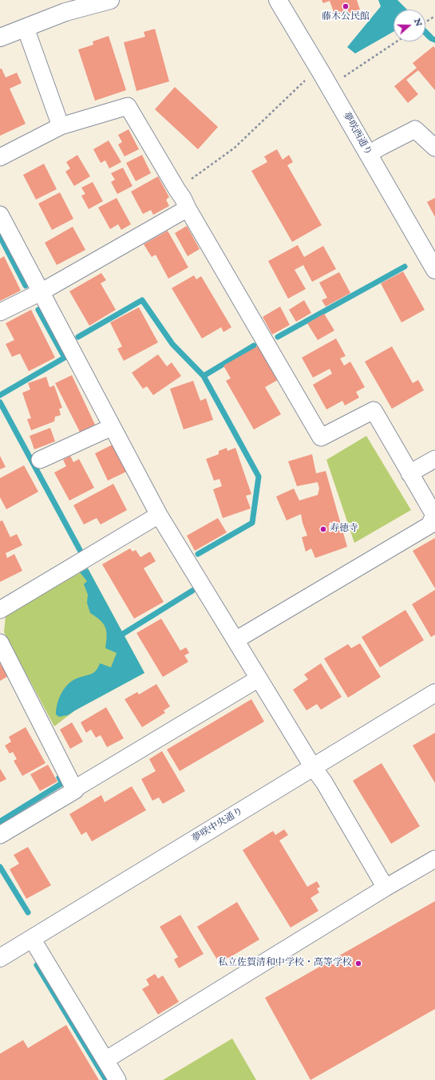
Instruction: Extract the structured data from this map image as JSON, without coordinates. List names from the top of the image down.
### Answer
{
  "streets": {
    "street": ["夢咲西通り", "夢咲中央通り"]
  },
  "places": ["藤木公民館", "寿徳寺", "私立佐賀清和中学校・高等学校"],
  "north": "right"
}
